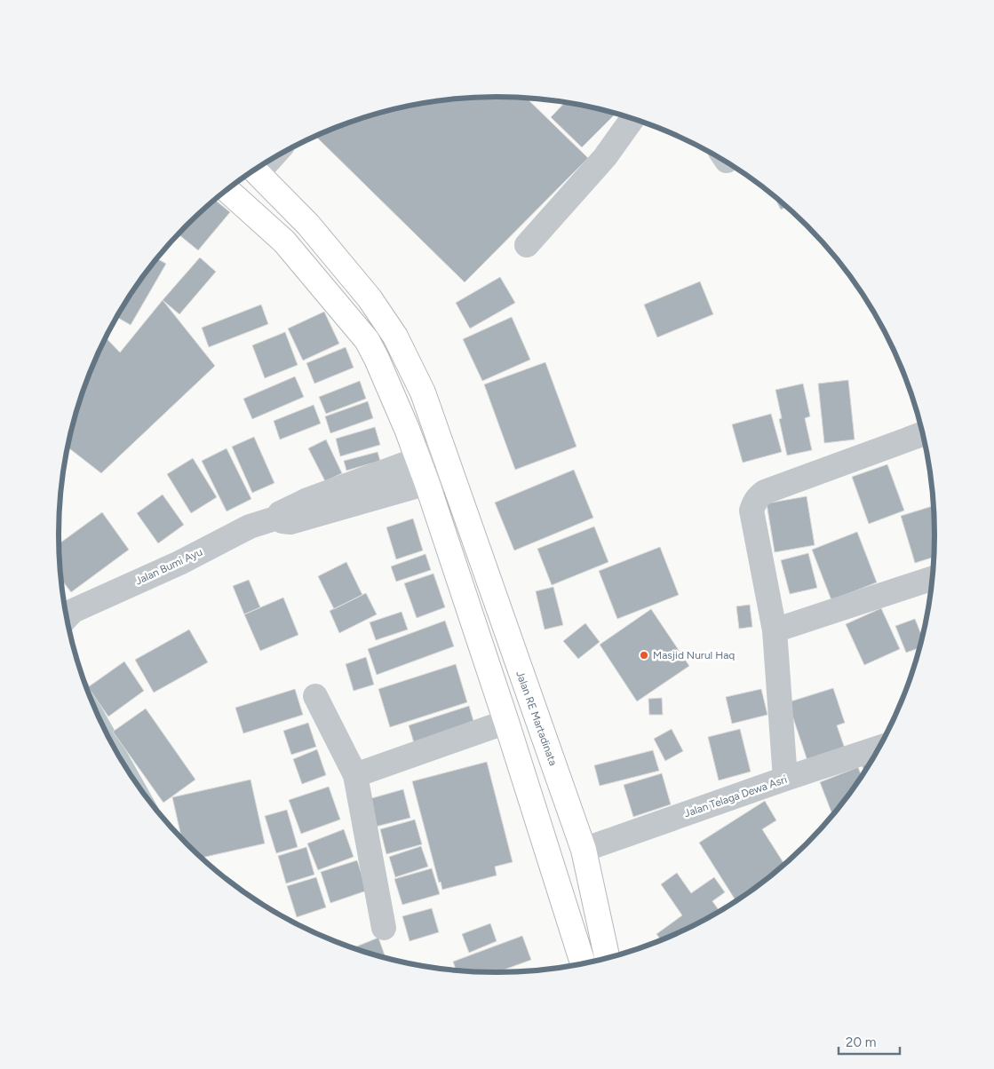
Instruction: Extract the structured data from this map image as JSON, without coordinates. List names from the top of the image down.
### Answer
{
  "streets": {
    "highway": ["Jalan RE Martadinata"],
    "street": ["Jalan Bumi Ayu", "Jalan Telaga Dewa Asri"]
  },
  "crossings": [
    ["Jalan Bumi Ayu", "Jalan RE Martadinata"],
    ["Jalan RE Martadinata", "Jalan Telaga Dewa Asri"]
  ],
  "places": ["Masjid Nurul Haq"],
  "scale_bar": "20 m"
}
